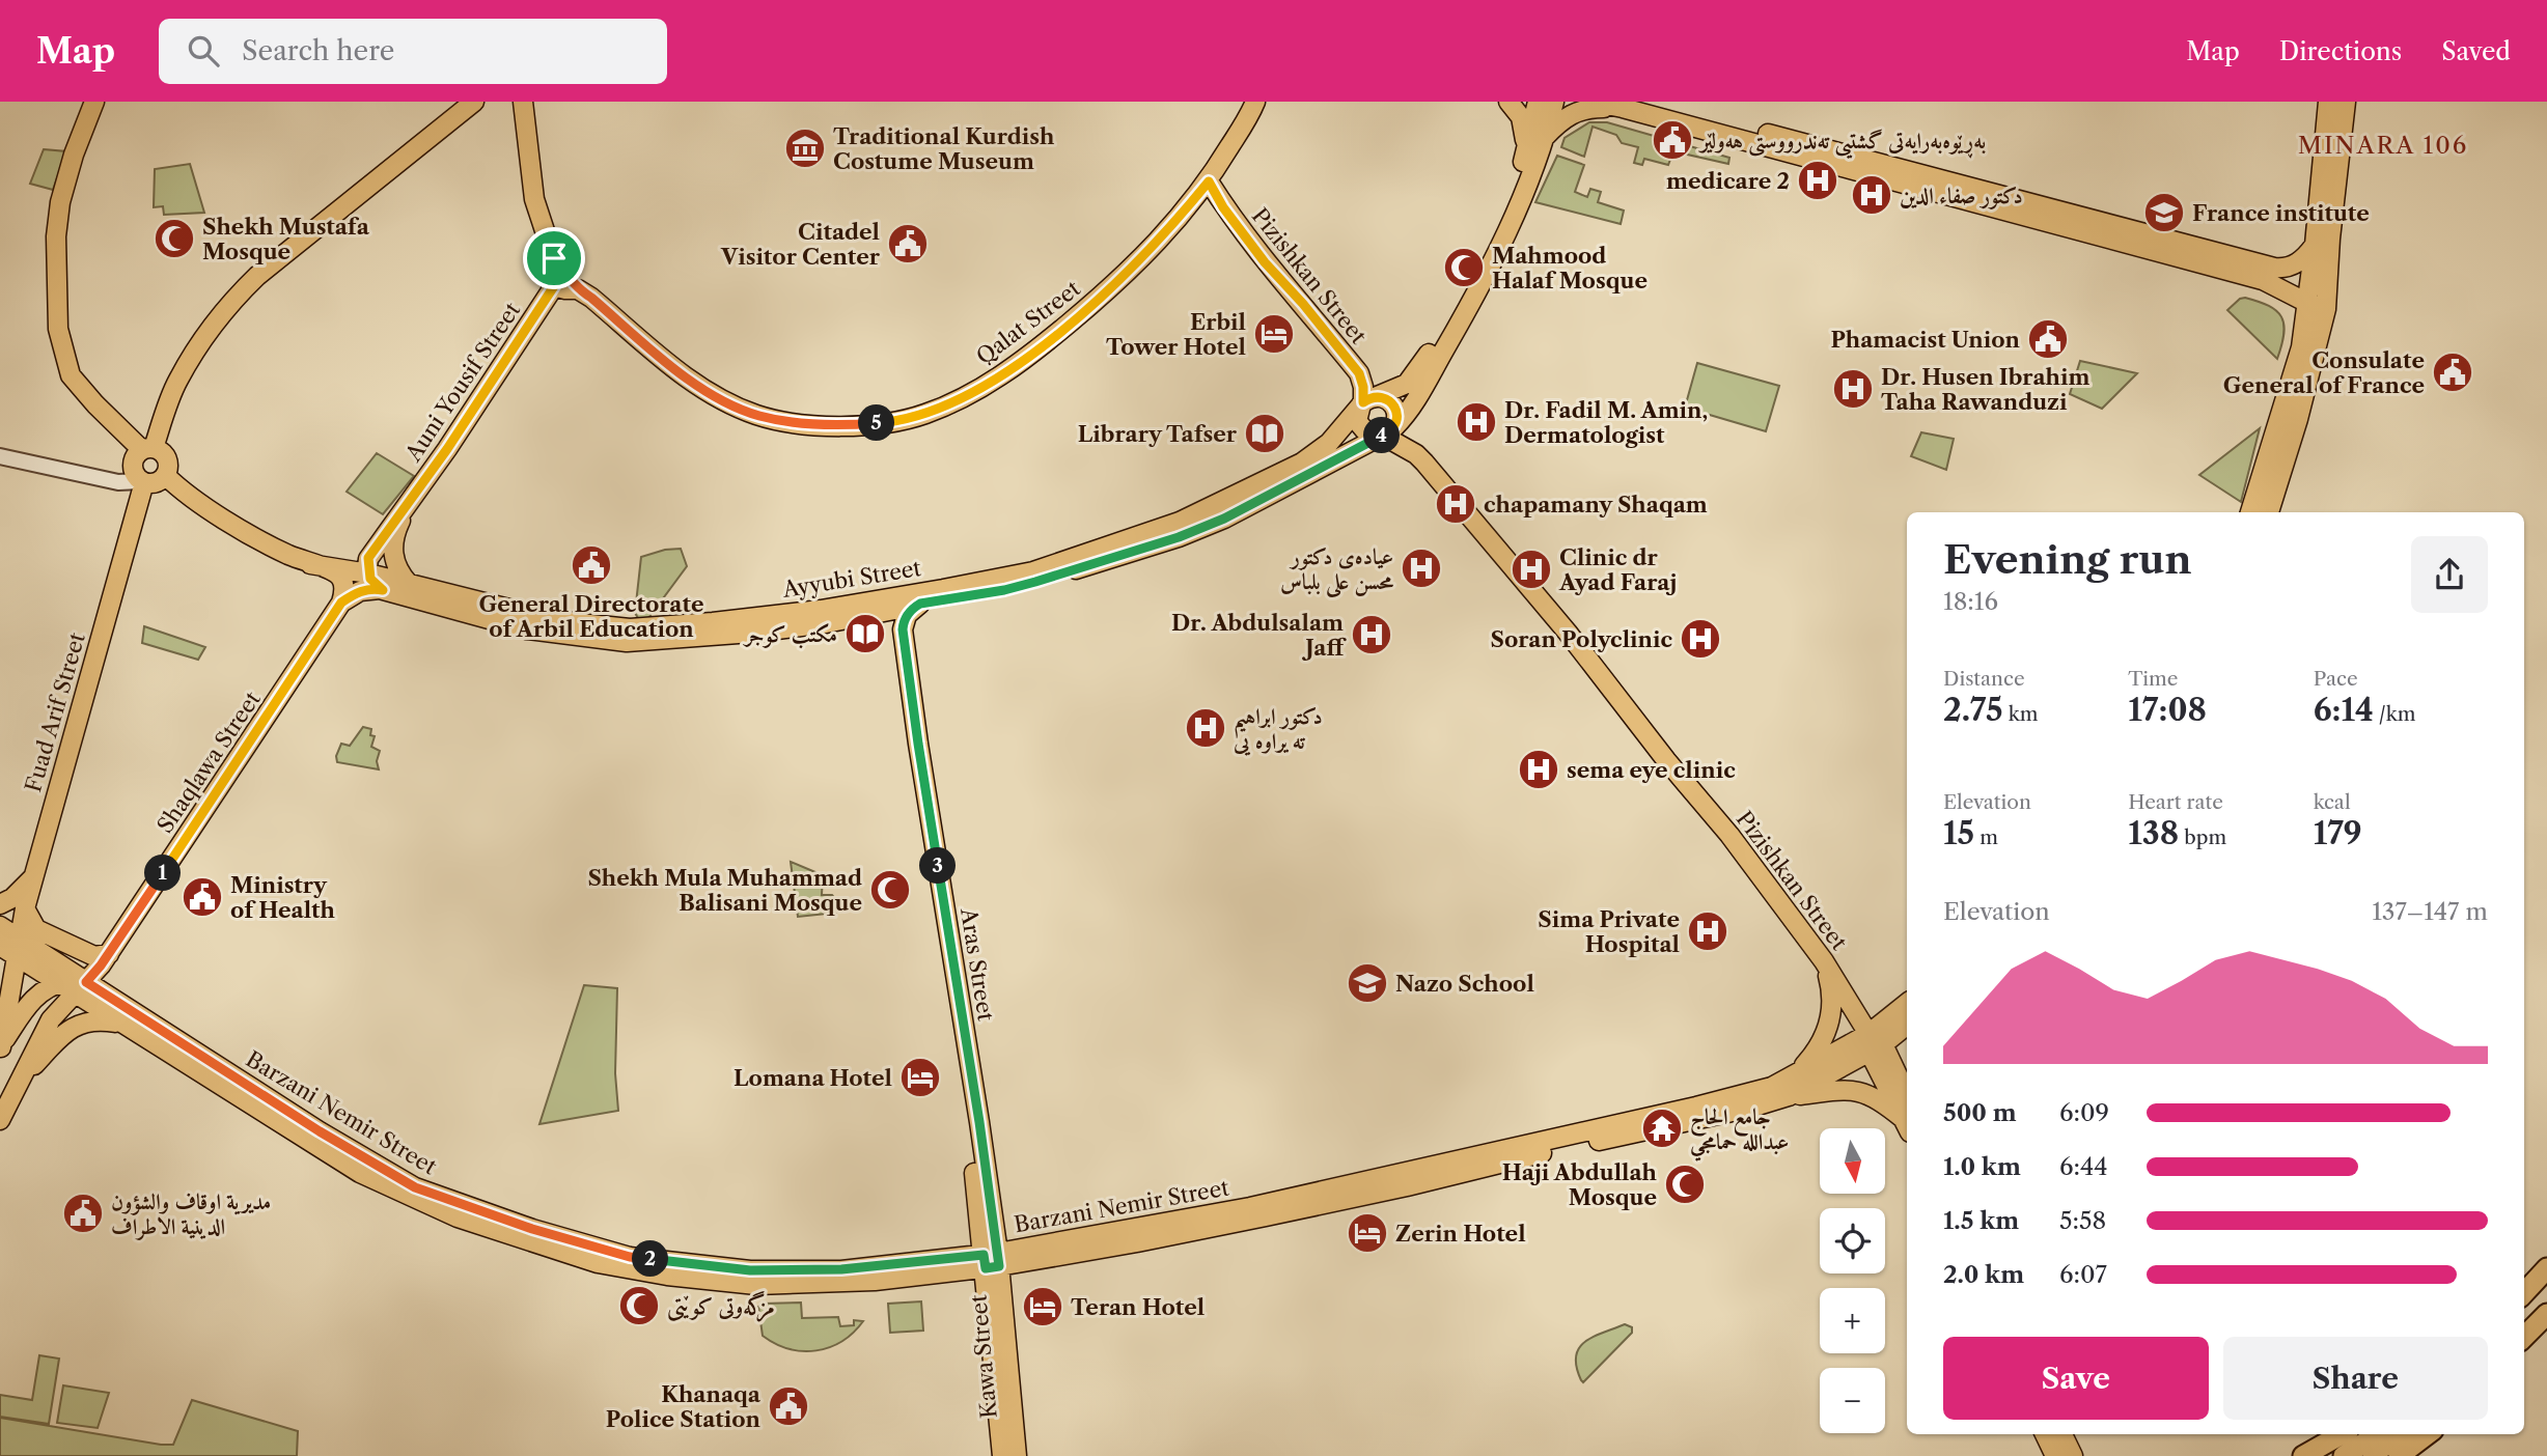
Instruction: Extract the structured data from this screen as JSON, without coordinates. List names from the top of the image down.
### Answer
{
  "streets": {
    "main road": [
      "Pizishkan Street",
      "Qalat Street",
      "Auni Yousif Street",
      "Ayyubi Street",
      "Fuad Arif Street",
      "Shaqlawa Street",
      "Aras Street",
      "Barzani Nemir Street",
      "Kawa Street"
    ]
  },
  "crossings": [
    ["Pizishkan Street", "Qalat Street"],
    ["Pizishkan Street", "Ayyubi Street"],
    ["Pizishkan Street", "Barzani Nemir Street"],
    ["Qalat Street", "Auni Yousif Street"],
    ["Auni Yousif Street", "Ayyubi Street"],
    ["Ayyubi Street", "Shaqlawa Street"],
    ["Ayyubi Street", "Aras Street"],
    ["Fuad Arif Street", "Barzani Nemir Street"],
    ["Shaqlawa Street", "Barzani Nemir Street"],
    ["Aras Street", "Barzani Nemir Street"],
    ["Aras Street", "Kawa Street"],
    ["Barzani Nemir Street", "Kawa Street"]
  ],
  "districts": ["MINARA 106"],
  "places": {
    "public building": [
      "بەڕێوەبەرایەتی گشتیی تەندرووستی هەولێر",
      "Citadel Visitor Center",
      "Phamacist Union",
      "Consulate General of France",
      "General Directorate of Arbil Education",
      "Ministry of Health",
      "مديرية اوقاف والشؤون الدينية الاطراف",
      "Khanaqa Police Station"
    ],
    "museum": ["Traditional Kurdish Costume Museum"],
    "hospital": [
      "medicare 2",
      "دكتور صفاء الدين",
      "Dr. Husen Ibrahim Taha Rawanduzi",
      "Dr. Fadil M. Amin, Dermatologist",
      "chapamany Shaqam",
      "عيادەی دکتور محسن علی بلباس",
      "Clinic dr Ayad Faraj",
      "Dr. Abdulsalam Jaff",
      "Soran Polyclinic",
      "دكتور ابراهيم ته يراوه يى",
      "sema eye clinic",
      "Sima Private Hospital"
    ],
    "school or university": ["France institute", "Nazo School"],
    "mosque": [
      "Shekh Mustafa Mosque",
      "Mahmood Halaf Mosque",
      "Shekh Mula Muhammad Balisani Mosque",
      "Haji Abdullah Mosque",
      "مزگەوتی کوێتی"
    ],
    "hotel": [
      "Erbil Tower Hotel",
      "Lomana Hotel",
      "Zerin Hotel",
      "Teran Hotel"
    ],
    "library": ["Library Tafser", "مكتب كوجر"],
    "temple": ["جامع الحاج عبدالله حمامجي"]
  },
  "north": "bottom",
  "page": {
    "header": "Map",
    "search": "Search here",
    "nav": ["Map", "Directions", "Saved"],
    "pins": [
      "5",
      "4",
      "3",
      "1",
      "2"
    ],
    "heading": ["Evening run", "18:16"],
    "stats": [
      ["Distance", "2.75 km"],
      ["Time", "17:08"],
      ["Pace", "6:14 /km"],
      ["Elevation", "15 m"],
      ["Heart rate", "138 bpm"],
      ["kcal", "179"]
    ],
    "chart": ["Elevation", "137–147 m"],
    "list": [
      {
        "name": "500 m",
        "note": "6:09"
      },
      {
        "name": "1.0 km",
        "note": "6:44"
      },
      {
        "name": "1.5 km",
        "note": "5:58"
      },
      {
        "name": "2.0 km",
        "note": "6:07"
      }
    ],
    "map_buttons": ["+", "−"],
    "buttons": ["Save", "Share"]
  }
}
